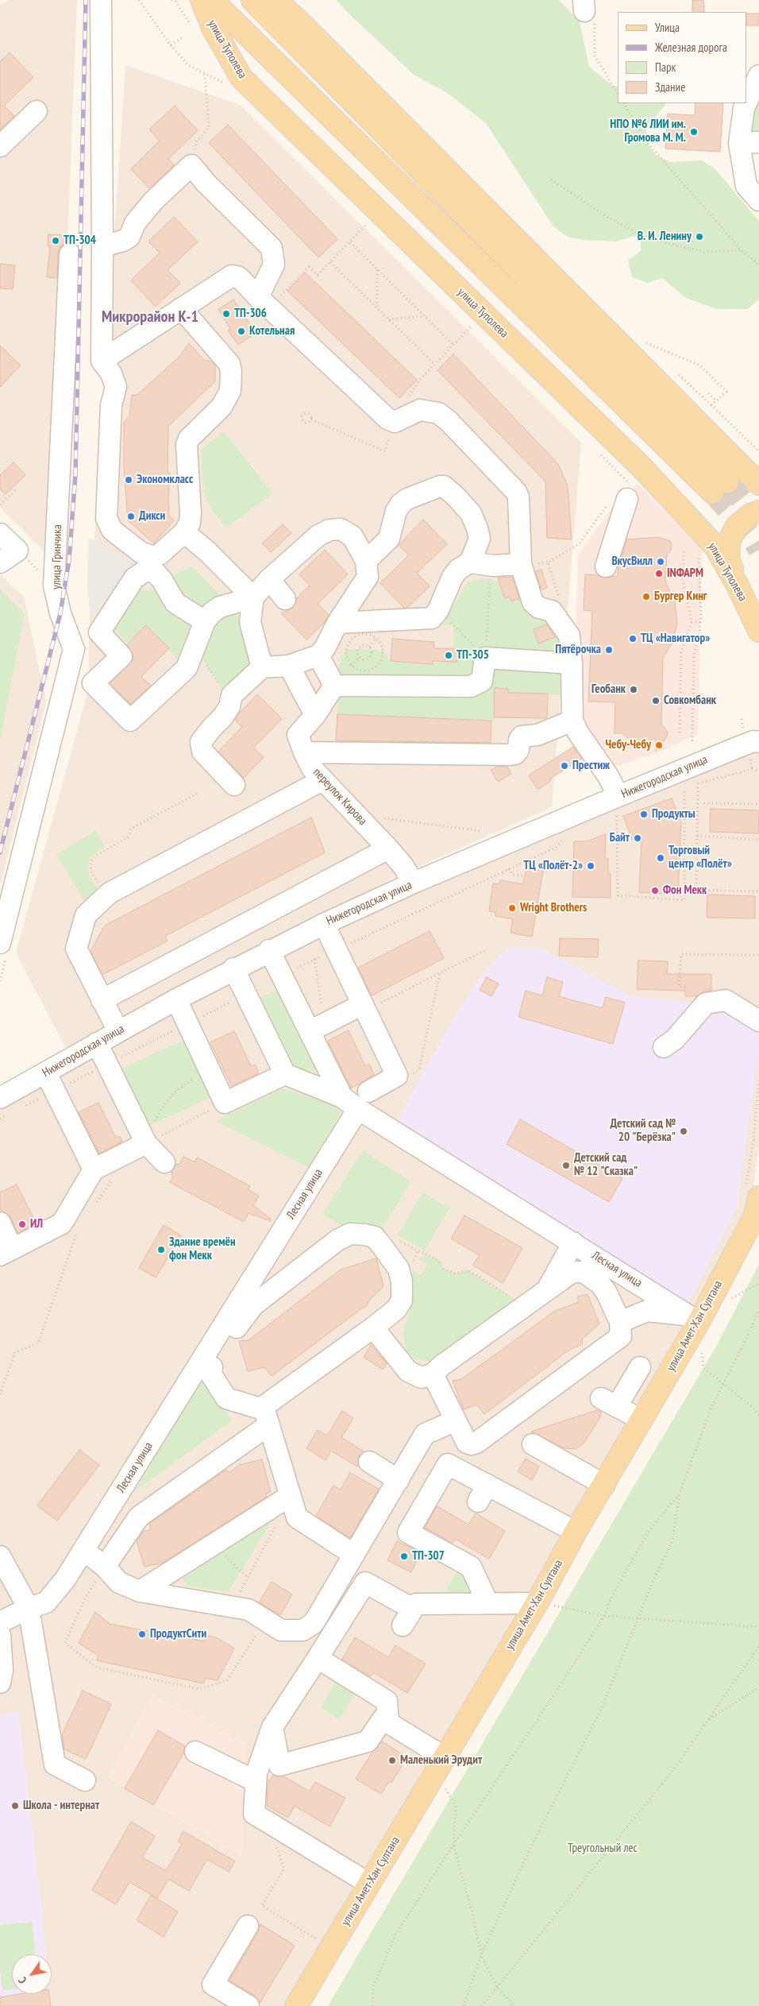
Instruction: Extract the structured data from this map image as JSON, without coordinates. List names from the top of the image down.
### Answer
{
  "streets": {
    "main road": ["улица Туполева", "улица Амет-Хан Султана"],
    "street": [
      "улица Гринчика",
      "Нижегородская улица",
      "переулок Кирова",
      "Лесная улица"
    ]
  },
  "crossings": [
    ["Нижегородская улица", "переулок Кирова"],
    ["Лесная улица", "улица Амет-Хан Султана"]
  ],
  "districts": ["Микрорайон К-1"],
  "parks": ["Треугольный лес"],
  "places": [
    "НПО №6 ЛИИ им. Громова М. М.",
    "В. И. Ленину",
    "ТП-304",
    "ТП-306",
    "Котельная",
    "Экономкласс",
    "Дикси",
    "ВкусВилл",
    "INФАРМ",
    "Бургер Кинг",
    "ТЦ «Навигатор»",
    "Пятёрочка",
    "ТП-305",
    "Геобанк",
    "Совкомбанк",
    "Чебу-Чебу",
    "Престиж",
    "Продукты",
    "Байт",
    "Торговый центр «Полёт»",
    "ТЦ «Полёт-2»",
    "Фон Мекк",
    "Wright Brothers",
    "Детский сад № 20 \"Берёзка\"",
    "Детский сад № 12 \"Сказка\"",
    "ИЛ",
    "Здание времён фон Мекк",
    "ТП-307",
    "ПродуктСити",
    "Маленький Эрудит",
    "Школа - интернат"
  ],
  "legend": [
    "Улица",
    "Железная дорога",
    "Парк",
    "Здание"
  ],
  "north": "bottom left"
}
